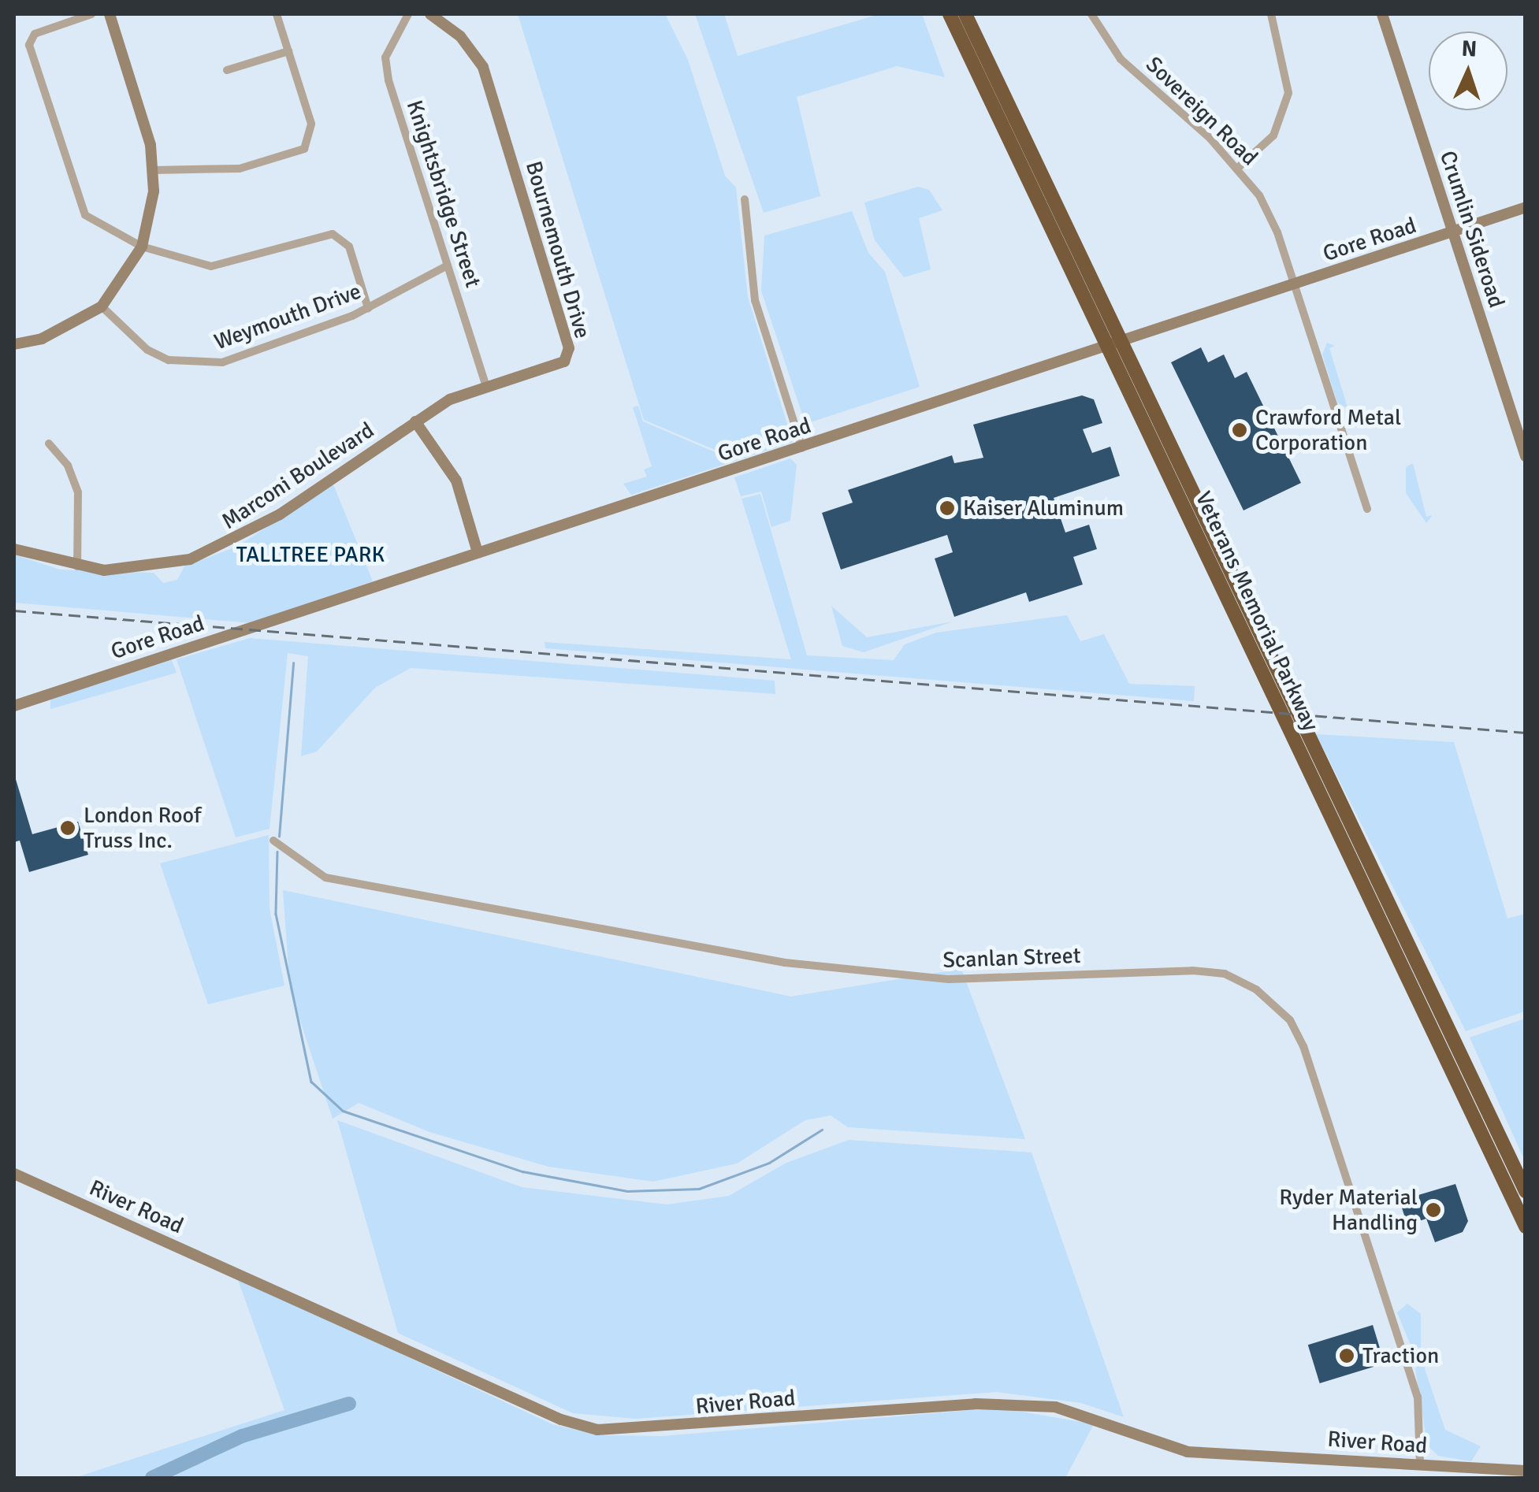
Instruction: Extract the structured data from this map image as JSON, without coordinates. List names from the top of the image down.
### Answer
{
  "streets": {
    "highway": ["Veterans Memorial Parkway"],
    "street": [
      "Sovereign Road",
      "Knightsbridge Street",
      "Crumlin Sideroad",
      "Gore Road",
      "Bournemouth Drive",
      "Weymouth Drive",
      "Marconi Boulevard",
      "Scanlan Street",
      "River Road"
    ]
  },
  "crossings": [
    ["Sovereign Road", "Gore Road"],
    ["Knightsbridge Street", "Bournemouth Drive"],
    ["Knightsbridge Street", "Weymouth Drive"],
    ["Crumlin Sideroad", "Gore Road"],
    ["Gore Road", "Veterans Memorial Parkway"],
    ["Bournemouth Drive", "Marconi Boulevard"],
    ["Scanlan Street", "River Road"]
  ],
  "parks": ["TALLTREE PARK"],
  "places": [
    "Crawford Metal Corporation",
    "Kaiser Aluminum",
    "London Roof Truss Inc.",
    "Ryder Material Handling",
    "Traction"
  ],
  "north": "top"
}
